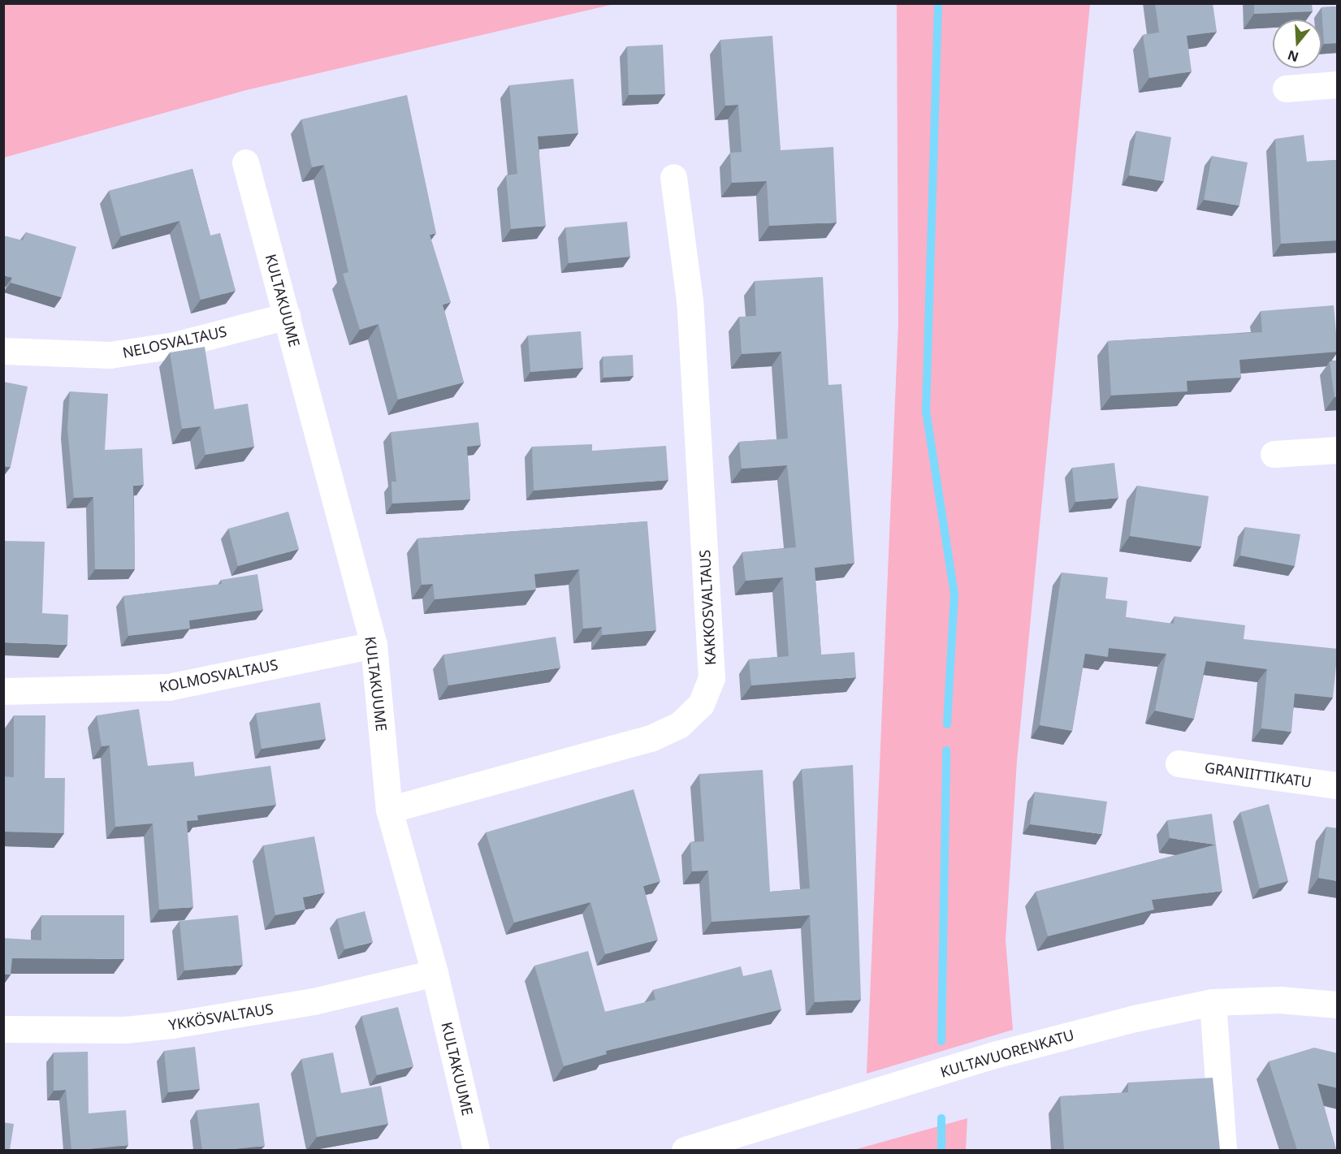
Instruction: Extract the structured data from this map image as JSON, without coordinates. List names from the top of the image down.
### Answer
{
  "streets": {
    "street": [
      "KULTAKUUME",
      "NELOSVALTAUS",
      "KAKKOSVALTAUS",
      "KOLMOSVALTAUS",
      "GRANIITTIKATU",
      "YKKÖSVALTAUS",
      "KULTAVUORENKATU"
    ]
  },
  "crossings": [
    ["KULTAKUUME", "NELOSVALTAUS"],
    ["KULTAKUUME", "KAKKOSVALTAUS"],
    ["KULTAKUUME", "KOLMOSVALTAUS"],
    ["KULTAKUUME", "YKKÖSVALTAUS"]
  ],
  "north": "bottom"
}
